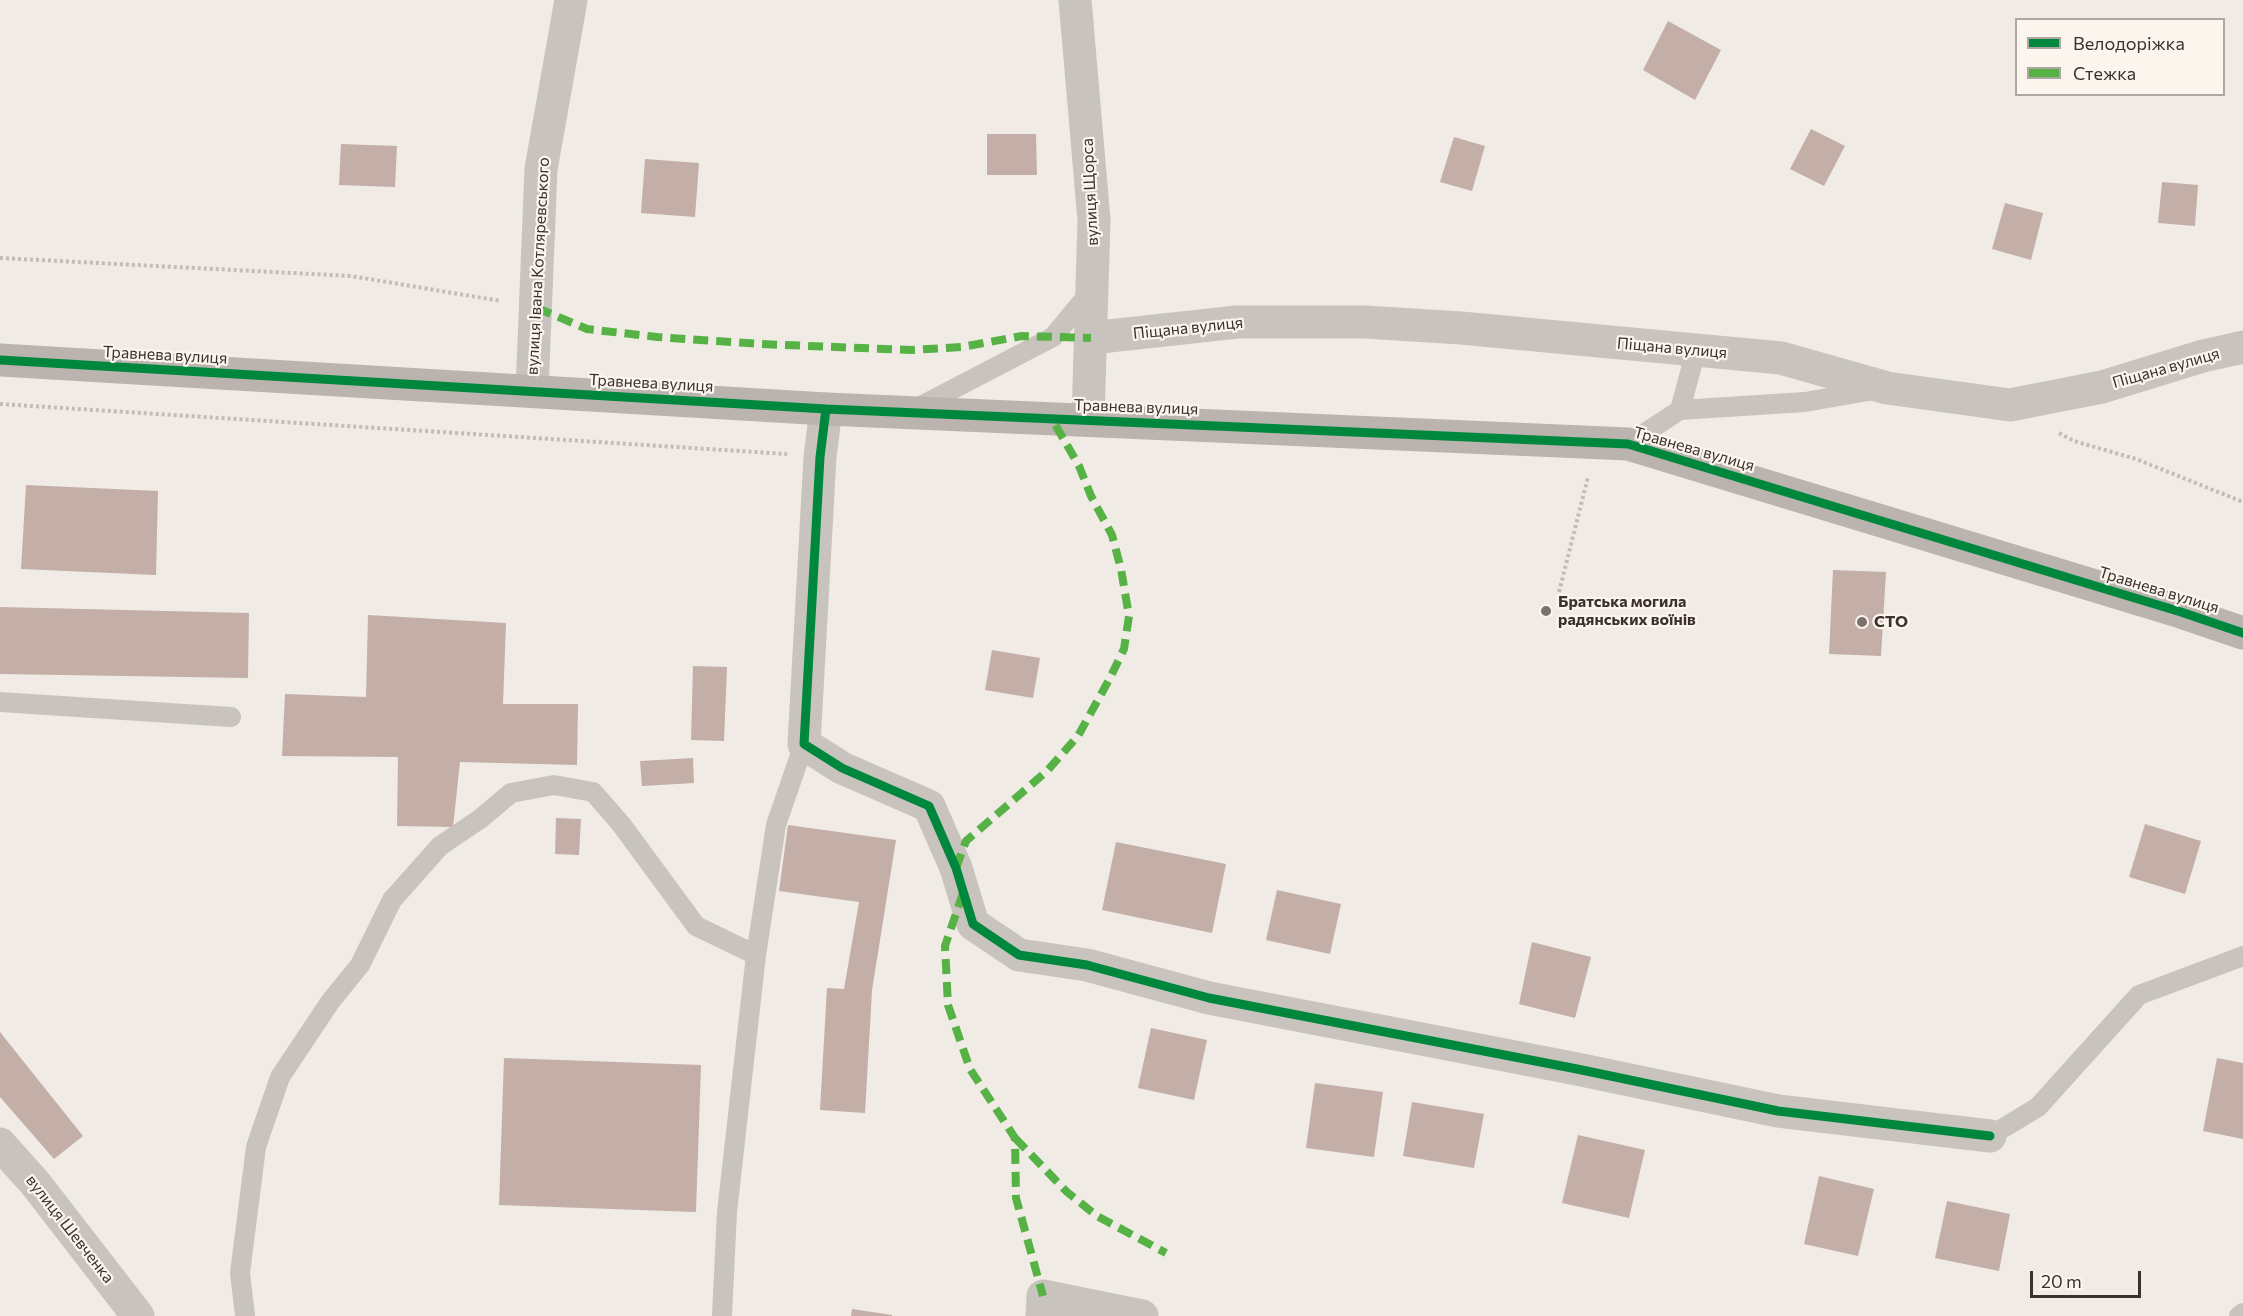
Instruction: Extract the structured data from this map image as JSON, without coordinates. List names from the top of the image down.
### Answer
{
  "streets": {
    "street": [
      "вулиця Щорса",
      "вулиця Івана Котляревського",
      "Піщана вулиця",
      "Травнева вулиця",
      "вулиця Шевченка"
    ]
  },
  "crossings": [
    ["вулиця Щорса", "Піщана вулиця"],
    ["вулиця Щорса", "Травнева вулиця"],
    ["вулиця Івана Котляревського", "Травнева вулиця"]
  ],
  "places": ["Братська могила радянських воїнів", "СТО"],
  "legend": ["Велодоріжка", "Стежка"],
  "scale_bar": "20 m"
}
